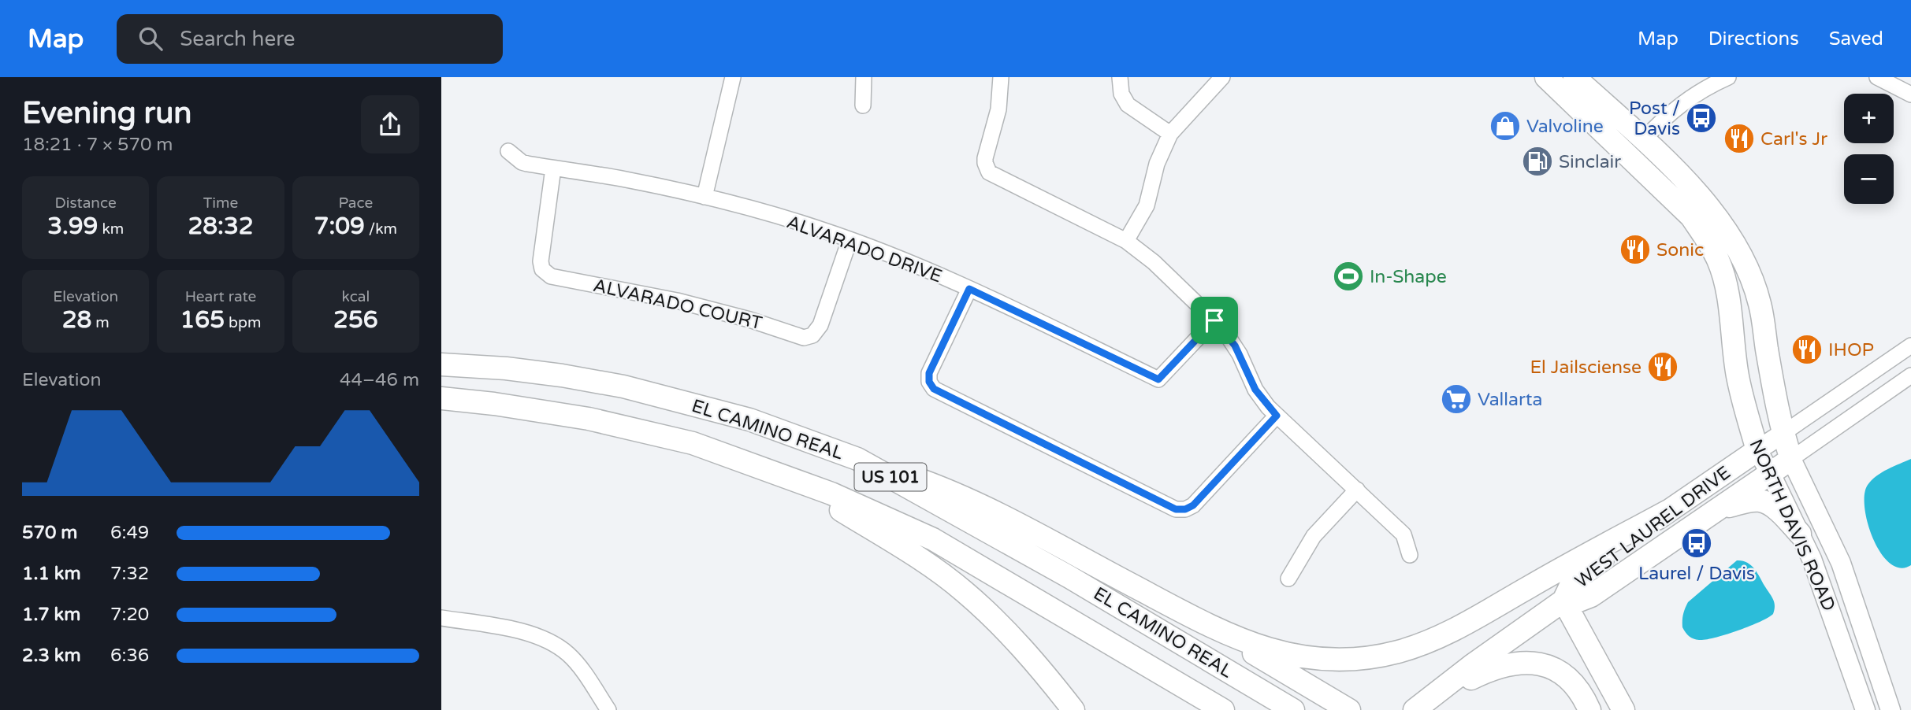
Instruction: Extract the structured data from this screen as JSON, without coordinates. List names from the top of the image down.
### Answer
{
  "streets": {
    "highway": [
      "EL CAMINO REAL",
      "US 101",
      "NORTH DAVIS ROAD",
      "WEST LAUREL DRIVE"
    ],
    "street": ["ALVARADO DRIVE", "ALVARADO COURT"]
  },
  "crossings": [
    ["ALVARADO DRIVE", "ALVARADO COURT"],
    ["NORTH DAVIS ROAD", "WEST LAUREL DRIVE"]
  ],
  "places": {
    "bus stop": ["Post / Davis", "Laurel / Davis"],
    "shop": ["Valvoline"],
    "restaurant": [
      "Carl's Jr",
      "Sonic",
      "IHOP",
      "El Jailsciense"
    ],
    "fuel station": ["Sinclair"],
    "sports": ["In-Shape"],
    "supermarket": ["Vallarta"]
  },
  "page": {
    "header": "Map",
    "search": "Search here",
    "nav": ["Map", "Directions", "Saved"],
    "heading": ["Evening run", "18:21 · 7 × 570 m"],
    "map_buttons": ["+", "−"],
    "stats": [
      ["Distance", "3.99 km"],
      ["Time", "28:32"],
      ["Pace", "7:09 /km"],
      ["Elevation", "28 m"],
      ["Heart rate", "165 bpm"],
      ["kcal", "256"]
    ],
    "chart": ["Elevation", "44–46 m"],
    "list": [
      {
        "name": "570 m",
        "note": "6:49"
      },
      {
        "name": "1.1 km",
        "note": "7:32"
      },
      {
        "name": "1.7 km",
        "note": "7:20"
      },
      {
        "name": "2.3 km",
        "note": "6:36"
      }
    ]
  }
}
